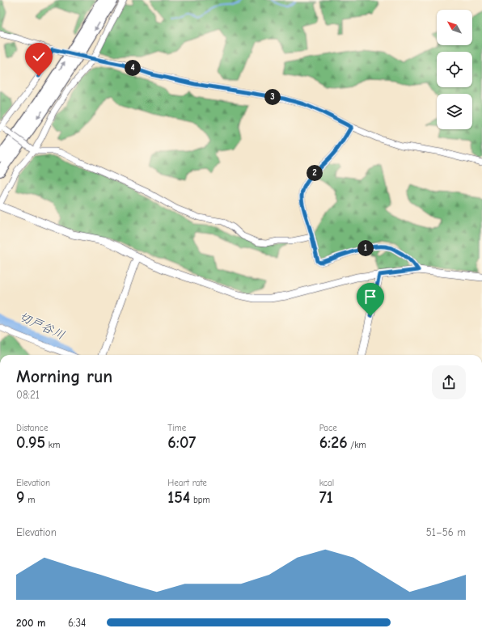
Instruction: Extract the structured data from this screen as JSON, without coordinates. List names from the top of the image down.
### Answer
{
  "water": ["切戸谷川"],
  "north": "top left",
  "page": {
    "pins": [
      "4",
      "3",
      "2",
      "1"
    ],
    "heading": ["Morning run", "08:21"],
    "stats": [
      ["Distance", "0.95 km"],
      ["Time", "6:07"],
      ["Pace", "6:26 /km"],
      ["Elevation", "9 m"],
      ["Heart rate", "154 bpm"],
      ["kcal", "71"]
    ],
    "chart": ["Elevation", "51–56 m"],
    "list": [
      {
        "name": "200 m",
        "note": "6:34"
      }
    ]
  }
}
